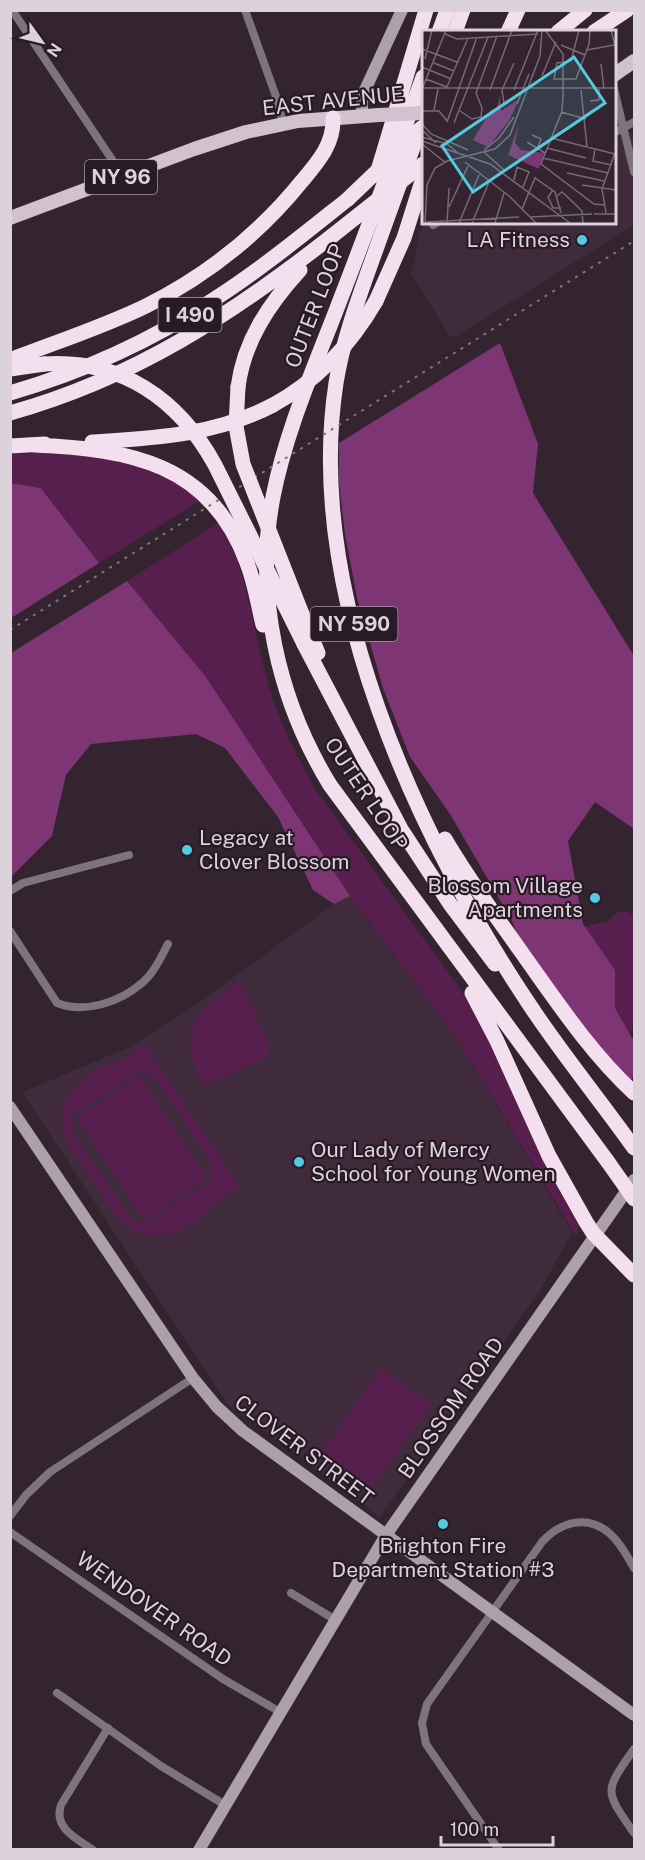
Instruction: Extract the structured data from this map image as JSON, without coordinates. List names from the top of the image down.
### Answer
{
  "streets": {
    "highway": ["OUTER LOOP", "I 490", "NY 590"],
    "main road": ["EAST AVENUE", "NY 96"],
    "street": ["BLOSSOM ROAD", "CLOVER STREET", "WENDOVER ROAD"]
  },
  "crossings": [
    ["BLOSSOM ROAD", "CLOVER STREET"],
    ["BLOSSOM ROAD", "WENDOVER ROAD"]
  ],
  "places": [
    "LA Fitness",
    "Legacy at Clover Blossom",
    "Blossom Village Apartments",
    "Our Lady of Mercy School for Young Women",
    "Brighton Fire Department Station #3"
  ],
  "scale_bar": "100 m",
  "north": "bottom right"
}
